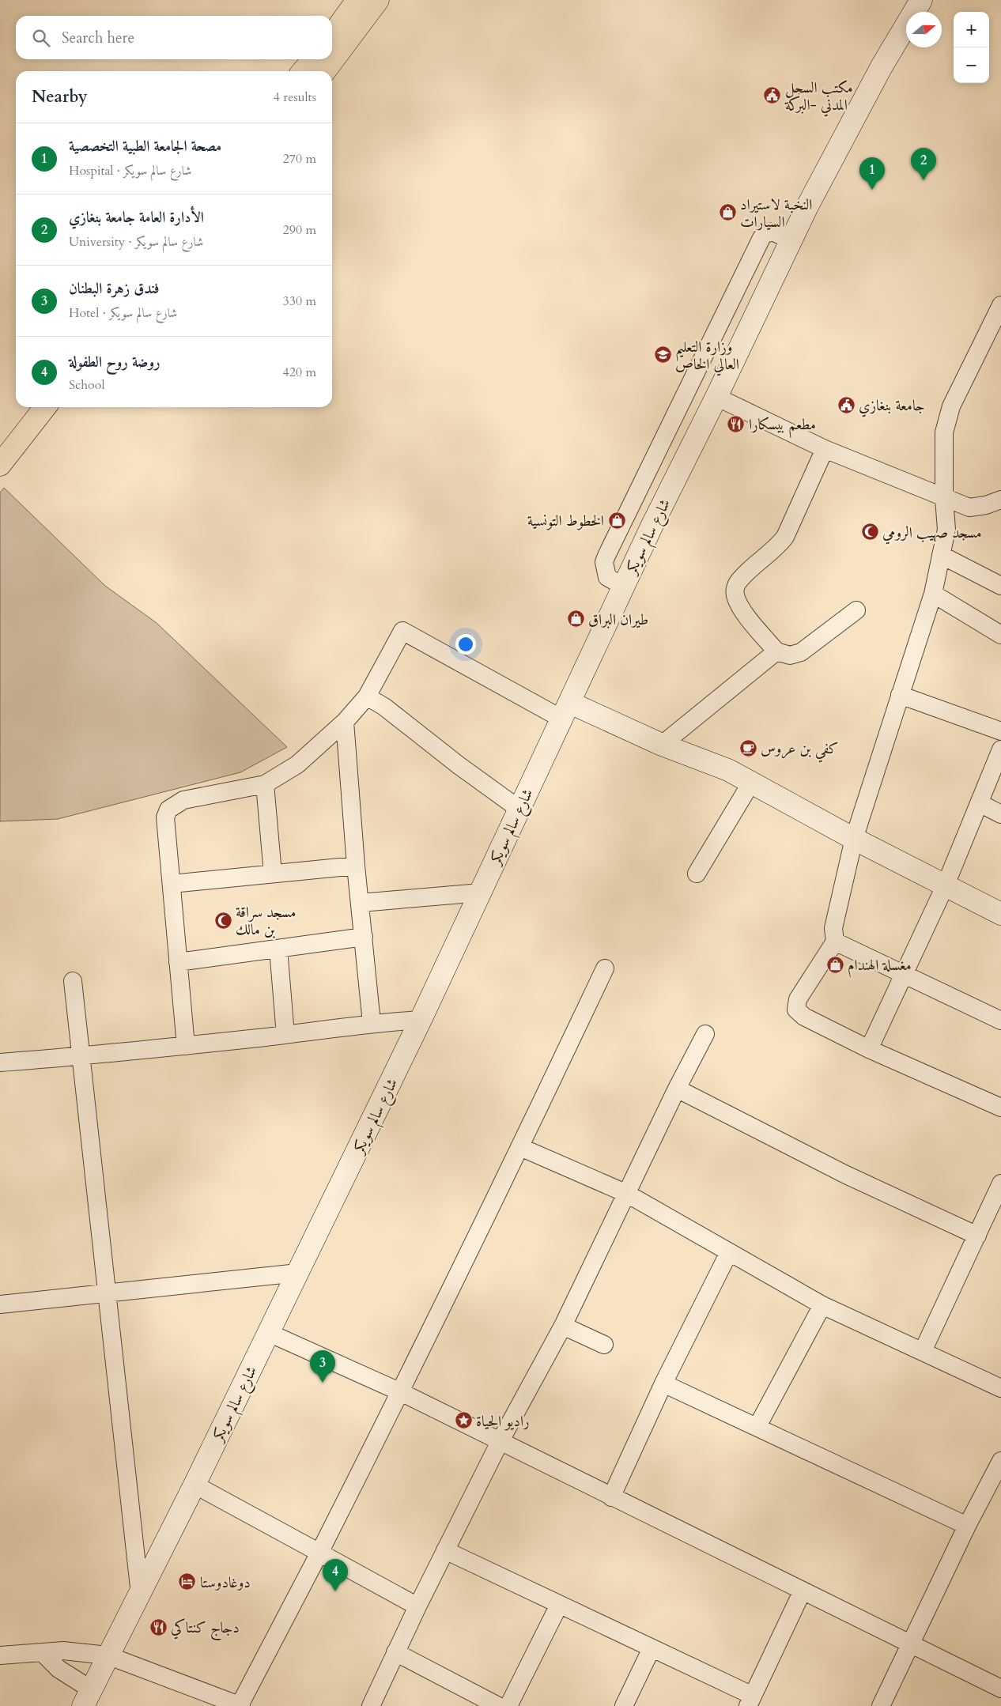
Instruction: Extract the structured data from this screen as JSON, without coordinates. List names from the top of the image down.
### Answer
{
  "streets": {
    "street": ["شارع سالم سويكر"]
  },
  "places": {
    "public building": ["مكتب السجل المدني -البركة", "جامعة بنغازي"],
    "shop": [
      "النخبة لاستيراد السيارات",
      "الخطوط التونسية",
      "طيران البراق",
      "مغسلة الهندام"
    ],
    "school or university": ["وزارة التعليم العالي الخاص"],
    "restaurant": ["مطعم بيسكارا", "دجاج كنتاكي"],
    "mosque": ["مسجد صهيب الرومي", "مسجد سراقة بن مالك"],
    "cafe": ["كفي بن عروس"],
    "place": ["راديو الحياة"],
    "hotel": ["دوغادوستا"]
  },
  "north": "right",
  "page": {
    "map_buttons": ["+", "−"],
    "search": "Search here",
    "heading": ["Nearby", "4 results"],
    "list": [
      {
        "mark": "1",
        "name": "مصحة الجامعة الطبية التخصصية",
        "note": "Hospital · شارع سالم سويكر",
        "value": "270 m"
      },
      {
        "mark": "2",
        "name": "الأدارة العامة جامعة بنغازي",
        "note": "University · شارع سالم سويكر",
        "value": "290 m"
      },
      {
        "mark": "3",
        "name": "فندق زهرة البطنان",
        "note": "Hotel · شارع سالم سويكر",
        "value": "330 m"
      },
      {
        "mark": "4",
        "name": "روضة روح الطفولة",
        "note": "School",
        "value": "420 m"
      }
    ],
    "pins": [
      "2",
      "1",
      "3",
      "4"
    ]
  }
}
